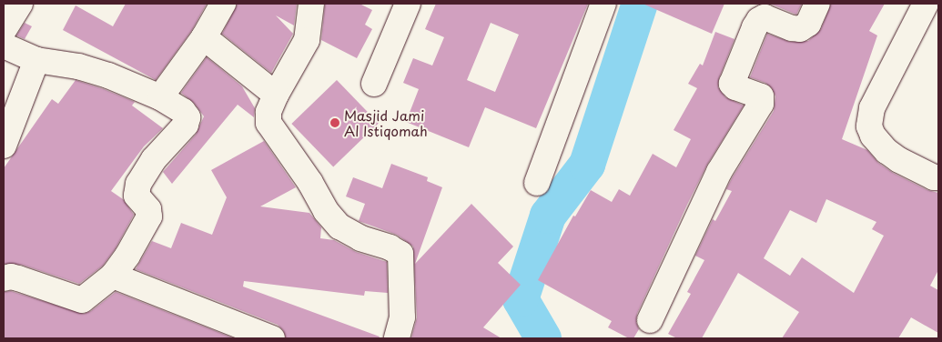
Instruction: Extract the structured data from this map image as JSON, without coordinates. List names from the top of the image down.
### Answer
{
  "places": ["Masjid Jami Al Istiqomah"]
}
